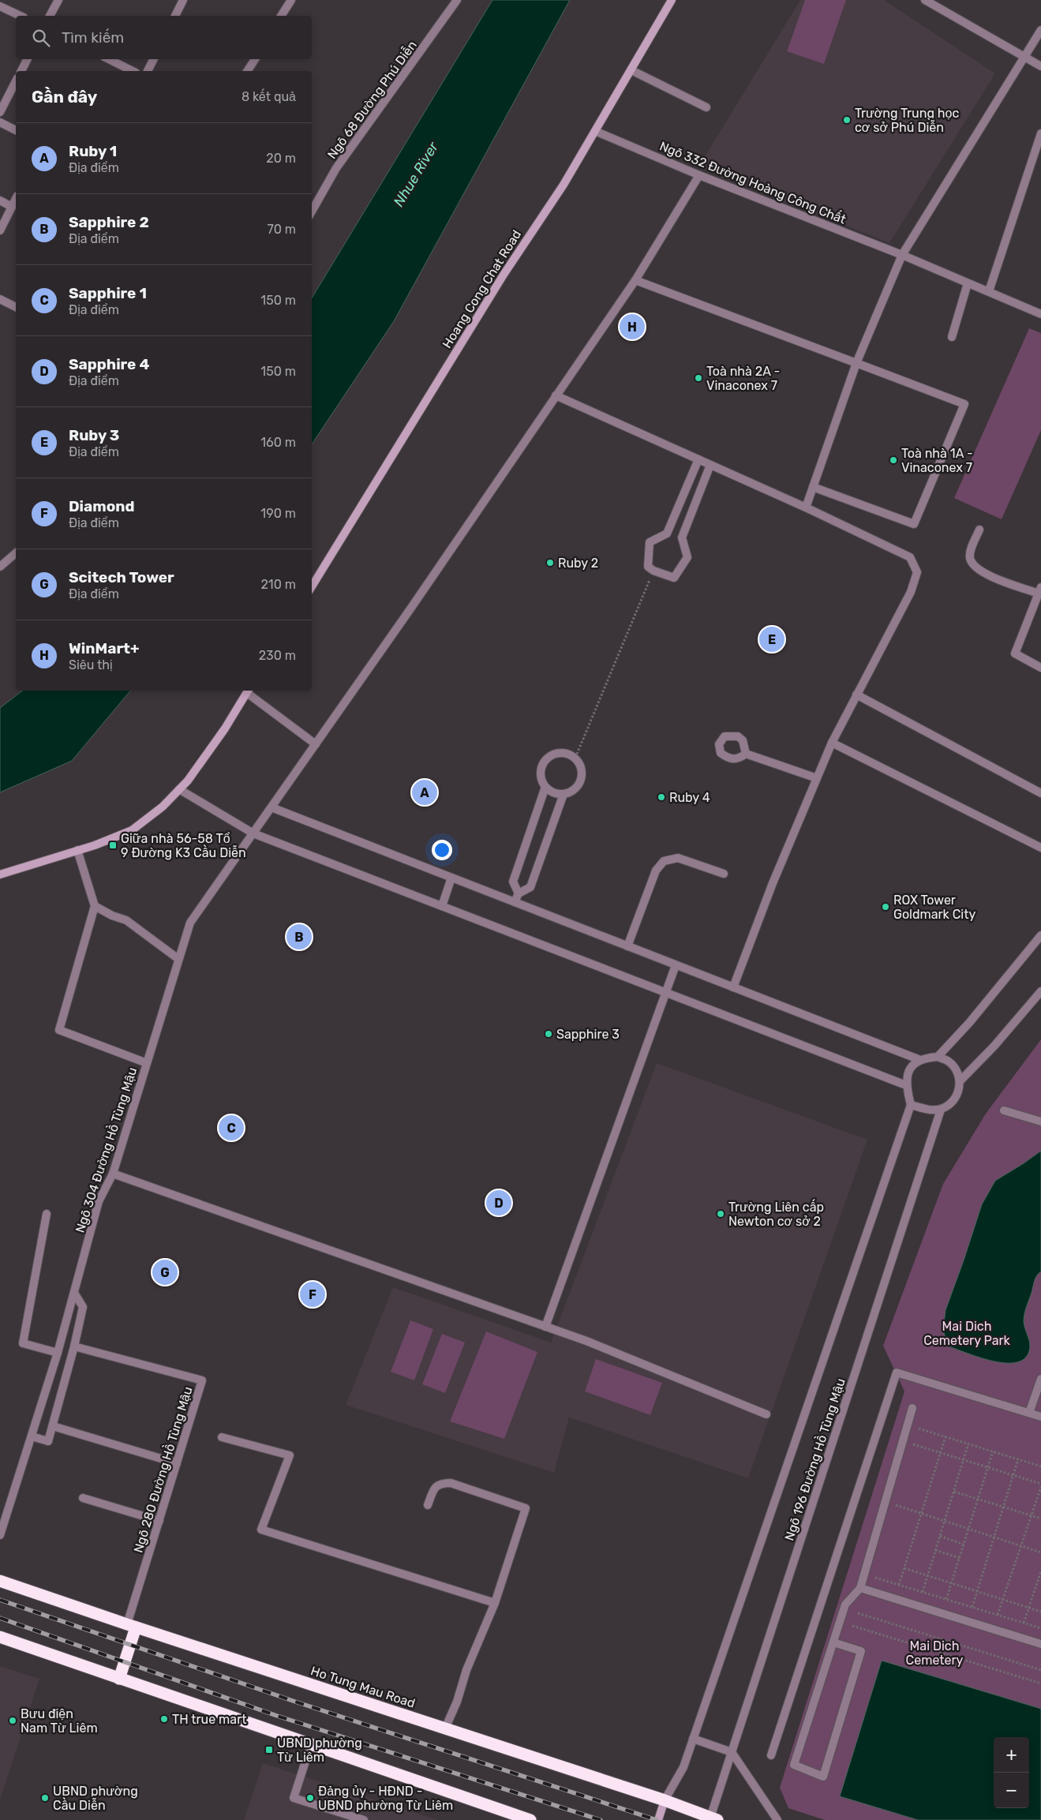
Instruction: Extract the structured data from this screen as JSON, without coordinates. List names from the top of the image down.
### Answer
{
  "streets": {
    "highway": ["Ho Tung Mau Road"],
    "street": [
      "Ngõ 68 Đường Phú Diễn",
      "Ngõ 332 Đường Hoàng Công Chất",
      "Hoang Cong Chat Road",
      "Ngõ 304 Đường Hồ Tùng Mậu",
      "Ngõ 196 Đường Hồ Tùng Mậu",
      "Ngõ 280 Đường Hồ Tùng Mậu"
    ]
  },
  "crossings": [
    ["Ngõ 332 Đường Hoàng Công Chất", "Hoang Cong Chat Road"],
    ["Ngõ 332 Đường Hoàng Công Chất", "Ngõ 304 Đường Hồ Tùng Mậu"],
    ["Ngõ 196 Đường Hồ Tùng Mậu", "Ho Tung Mau Road"],
    ["Ngõ 280 Đường Hồ Tùng Mậu", "Ho Tung Mau Road"]
  ],
  "water": ["Nhue River"],
  "parks": ["Mai Dich Cemetery Park", "Mai Dich Cemetery"],
  "places": {
    "other": [
      "Trường Trung học cơ sở Phú Diễn",
      "Toà nhà 2A - Vinaconex 7",
      "Toà nhà 1A - Vinaconex 7",
      "Ruby 2",
      "Ruby 4",
      "ROX Tower Goldmark City",
      "Sapphire 3",
      "Trường Liên cấp Newton cơ sở 2",
      "TH true mart",
      "Bưu điện Nam Từ Liêm",
      "UBND phường Cầu Diễn",
      "Đảng ủy - HĐND - UBND phường Từ Liêm"
    ],
    "transit": ["Giữa nhà 56-58 Tổ 9 Đường K3 Cầu Diễn", "UBND phường Từ Liêm"]
  },
  "page": {
    "search": "Tìm kiếm",
    "heading": ["Gần đây", "8 kết quả"],
    "list": [
      {
        "mark": "A",
        "name": "Ruby 1",
        "note": "Địa điểm",
        "value": "20 m"
      },
      {
        "mark": "B",
        "name": "Sapphire 2",
        "note": "Địa điểm",
        "value": "70 m"
      },
      {
        "mark": "C",
        "name": "Sapphire 1",
        "note": "Địa điểm",
        "value": "150 m"
      },
      {
        "mark": "D",
        "name": "Sapphire 4",
        "note": "Địa điểm",
        "value": "150 m"
      },
      {
        "mark": "E",
        "name": "Ruby 3",
        "note": "Địa điểm",
        "value": "160 m"
      },
      {
        "mark": "F",
        "name": "Diamond",
        "note": "Địa điểm",
        "value": "190 m"
      },
      {
        "mark": "G",
        "name": "Scitech Tower",
        "note": "Địa điểm",
        "value": "210 m"
      },
      {
        "mark": "H",
        "name": "WinMart+",
        "note": "Siêu thị",
        "value": "230 m"
      }
    ],
    "pins": [
      "H",
      "E",
      "A",
      "B",
      "C",
      "D",
      "G",
      "F"
    ],
    "map_buttons": ["+", "−"]
  }
}
